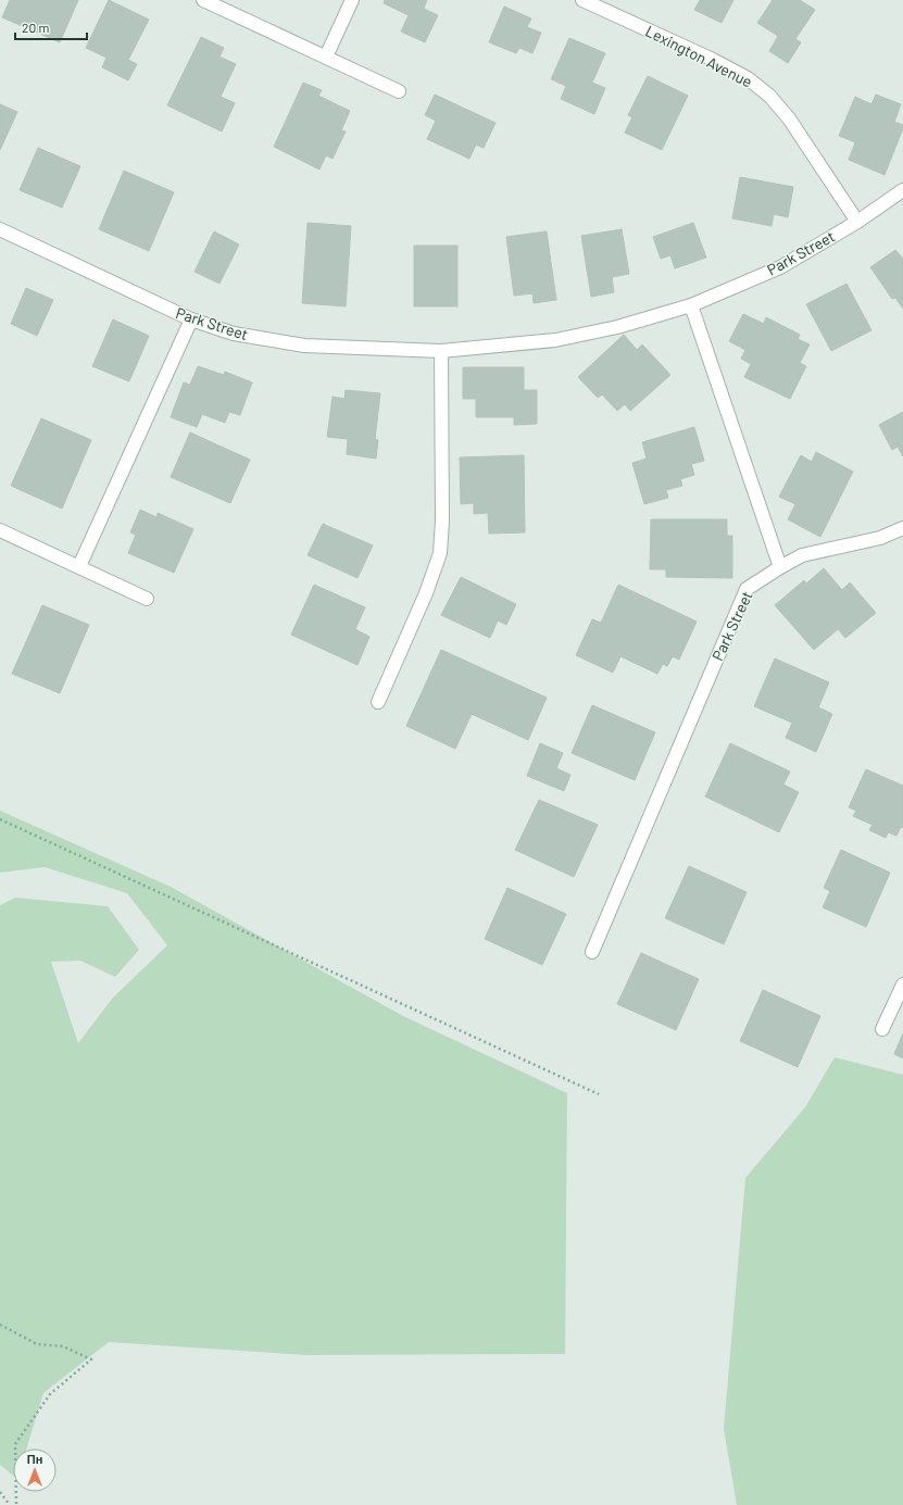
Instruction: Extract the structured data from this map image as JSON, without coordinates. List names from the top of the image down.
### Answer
{
  "streets": {
    "street": ["Lexington Avenue", "Park Street"]
  },
  "crossings": [
    ["Lexington Avenue", "Park Street"]
  ],
  "scale_bar": "20 m",
  "north": "top"
}
